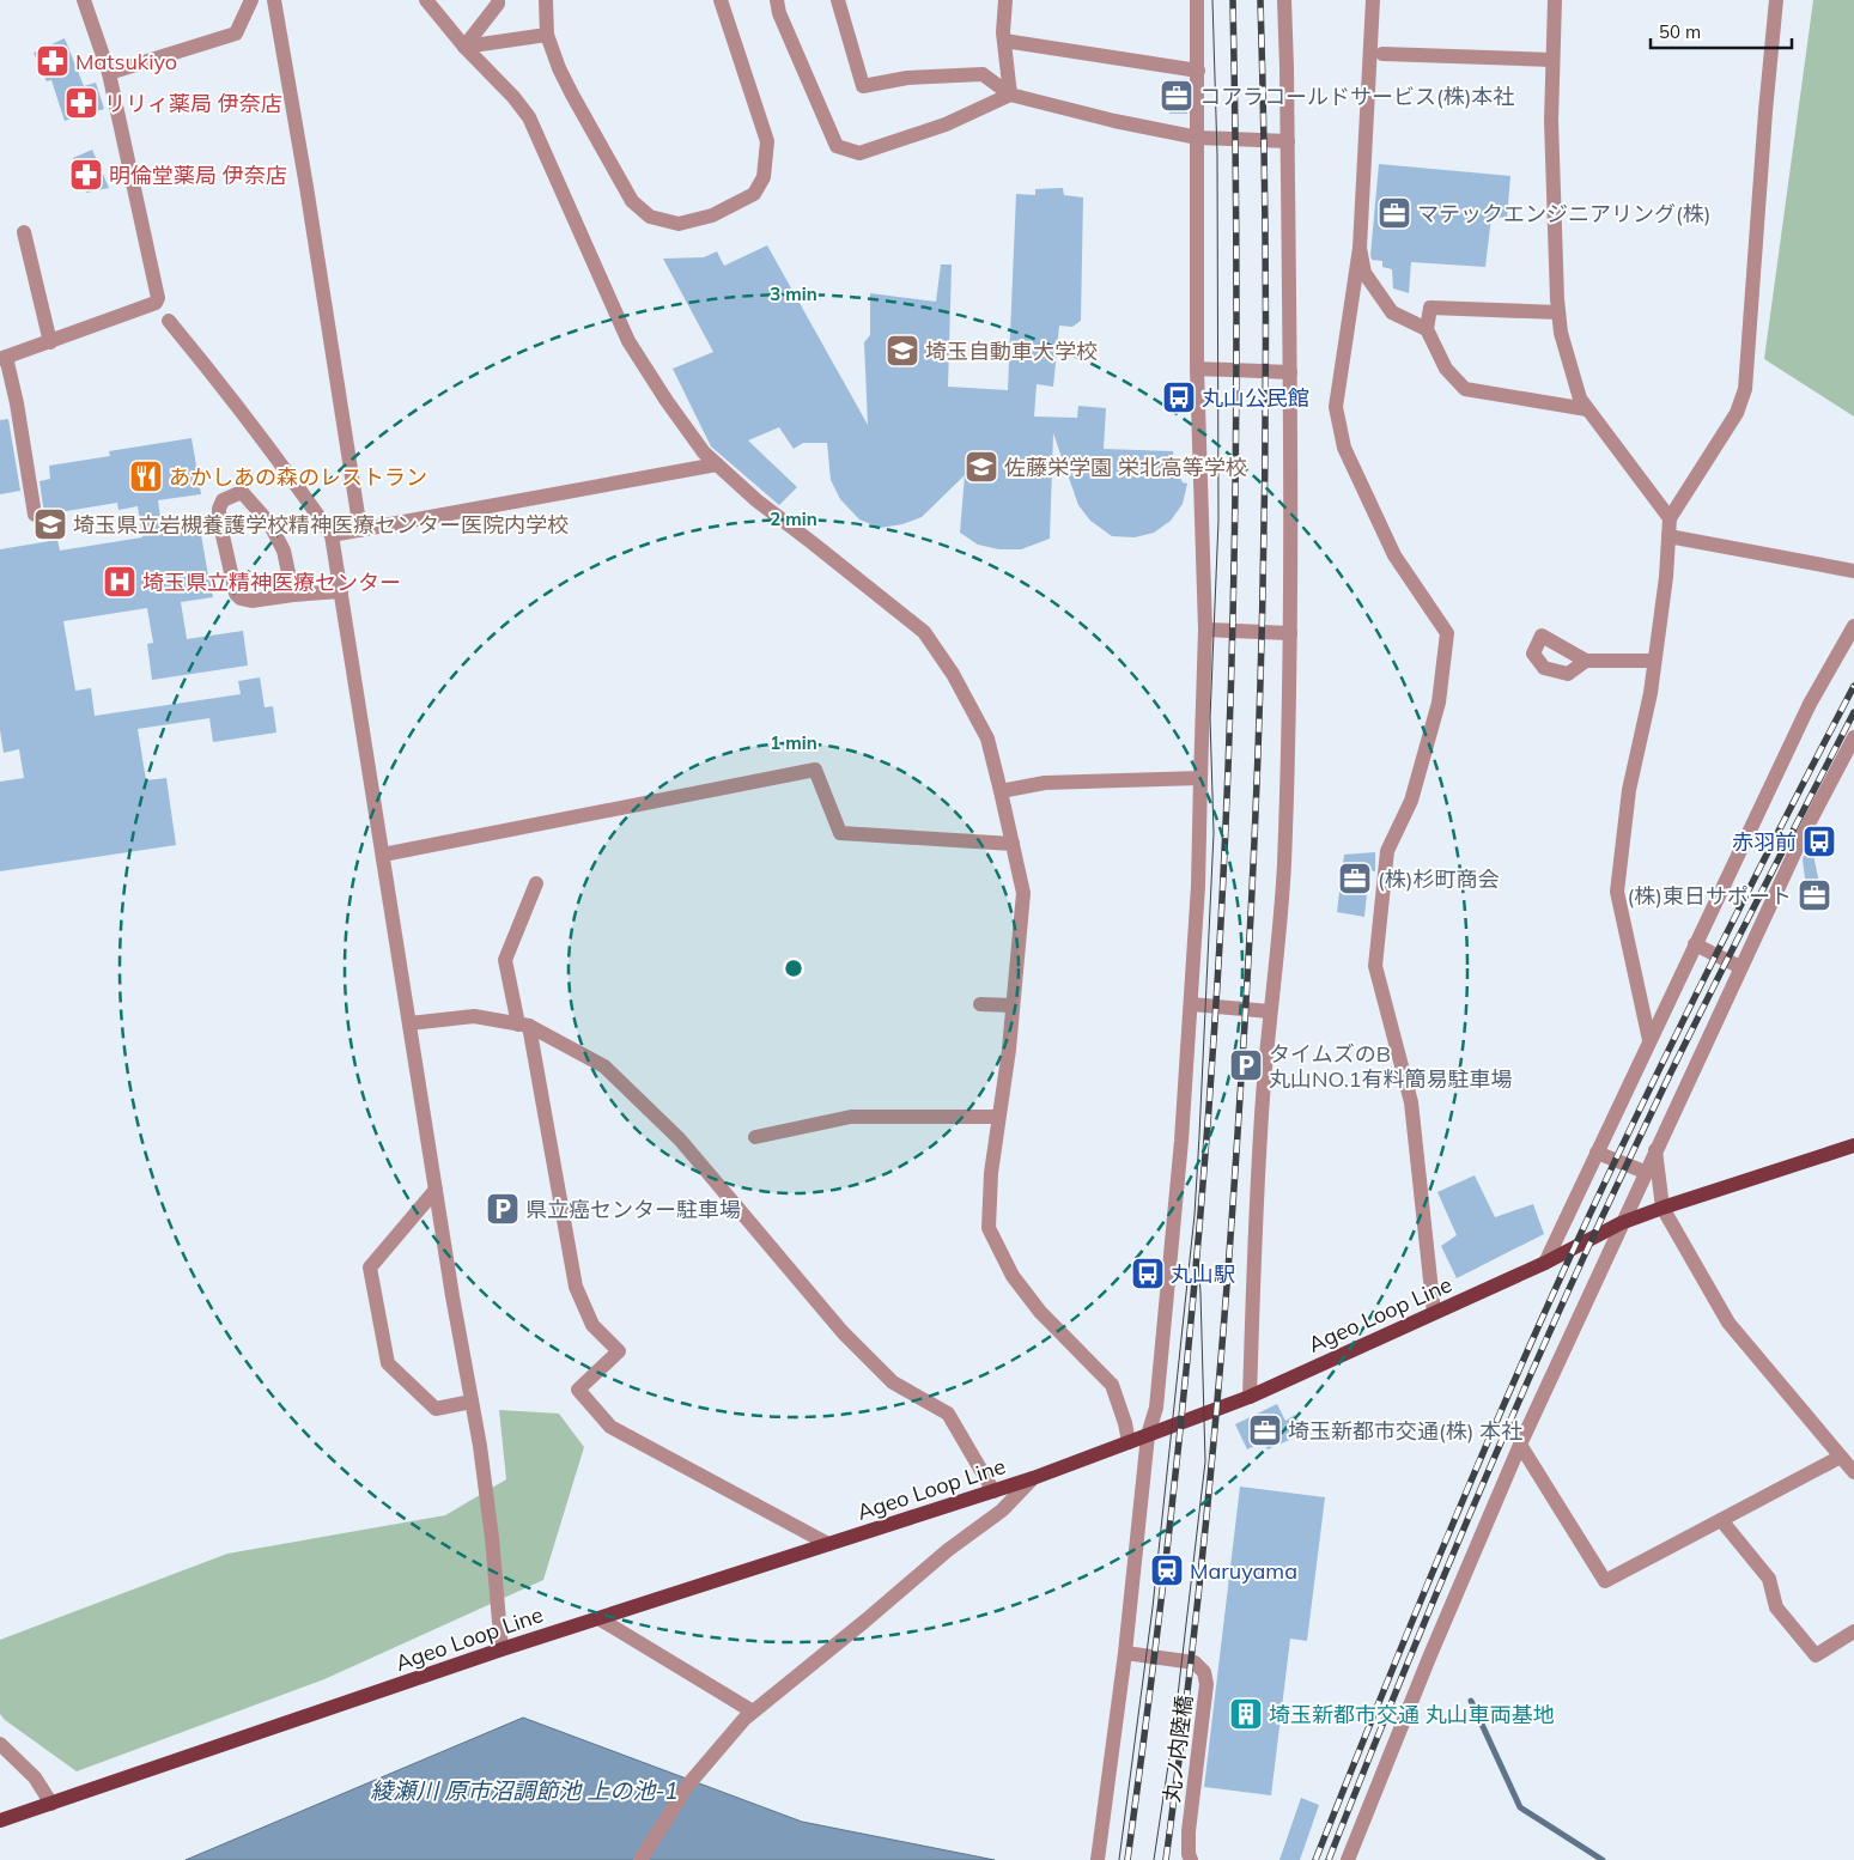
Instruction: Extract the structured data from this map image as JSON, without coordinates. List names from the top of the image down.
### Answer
{
  "streets": {
    "main road": ["Ageo Loop Line"],
    "street": ["丸ノ内陸橋"]
  },
  "water": ["綾瀬川 原市沼調節池 上の池-1"],
  "places": {
    "pharmacy": ["Matsukiyo", "リリィ薬局 伊奈店", "明倫堂薬局 伊奈店"],
    "office": [
      "コアラコールドサービス(株)本社",
      "マテックエンジニアリング(株)",
      "(株)杉町商会",
      "(株)東日サポート",
      "埼玉新都市交通(株) 本社"
    ],
    "school or university": ["埼玉自動車大学校", "佐藤栄学園 栄北高等学校", "埼玉県立岩槻養護学校精神医療センター医院内学校"],
    "bus stop": ["丸山公民館", "赤羽前", "丸山駅"],
    "restaurant": ["あかしあの森のレストラン"],
    "hospital": ["埼玉県立精神医療センター"],
    "parking": ["タイムズのB 丸山NO.1有料簡易駐車場", "県立癌センター駐車場"],
    "station": ["Maruyama"],
    "building": ["埼玉新都市交通 丸山車両基地"]
  },
  "scale_bar": "50 m",
  "rings": ["3 min", "2 min", "1 min"]
}
